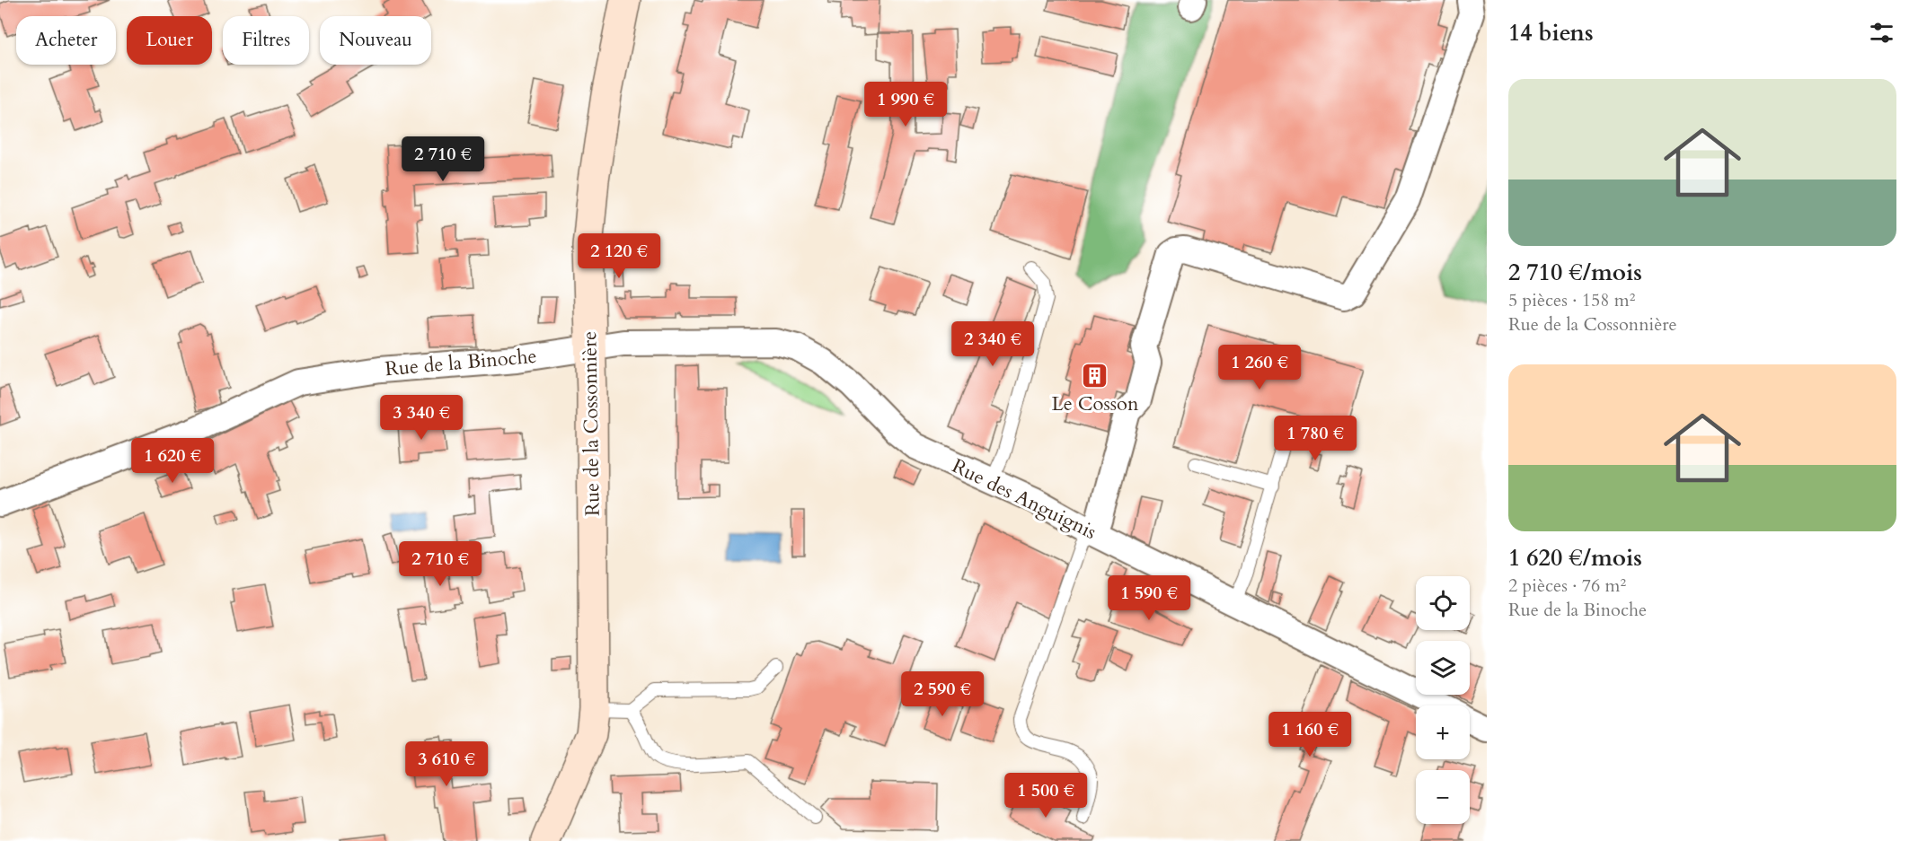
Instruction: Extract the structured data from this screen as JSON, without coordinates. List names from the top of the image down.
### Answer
{
  "streets": {
    "street": ["Rue de la Binoche", "Rue de la Cossonnière", "Rue des Anguignis"]
  },
  "crossings": [
    ["Rue de la Binoche", "Rue de la Cossonnière"],
    ["Rue de la Binoche", "Rue des Anguignis"],
    ["Rue de la Cossonnière", "Rue des Anguignis"]
  ],
  "places": {
    "building": ["Le Cosson"]
  },
  "page": {
    "heading": "14 biens",
    "chip": [
      "Acheter",
      "Louer",
      "Filtres",
      "Nouveau"
    ],
    "list": [
      {
        "name": "2 710 €/mois",
        "note": "5 pièces · 158 m² · Rue de la Cossonnière"
      },
      {
        "name": "1 620 €/mois",
        "note": "2 pièces · 76 m² · Rue de la Binoche"
      }
    ],
    "price": [
      "1 990 €",
      "2 710 €",
      "2 120 €",
      "2 340 €",
      "1 260 €",
      "3 340 €",
      "1 780 €",
      "1 620 €",
      "2 710 €",
      "1 590 €",
      "2 590 €",
      "1 160 €",
      "3 610 €",
      "1 500 €"
    ],
    "map_buttons": ["+", "−"]
  }
}
